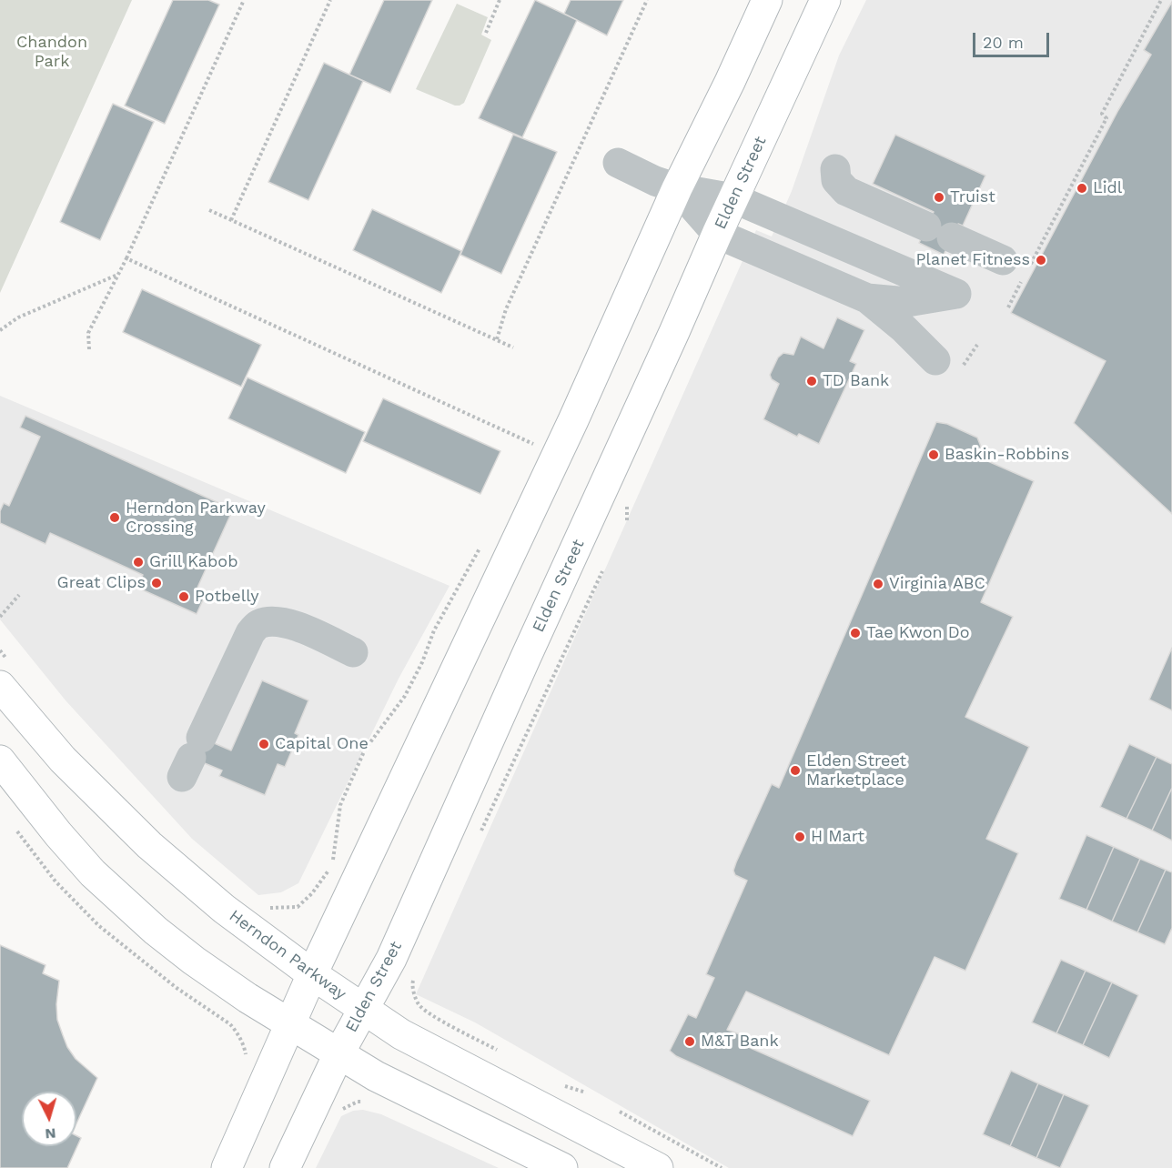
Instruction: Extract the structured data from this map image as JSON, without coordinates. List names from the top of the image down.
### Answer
{
  "streets": {
    "main road": ["Elden Street", "Herndon Parkway"]
  },
  "crossings": [
    ["Elden Street", "Herndon Parkway"]
  ],
  "parks": ["Chandon Park"],
  "places": [
    "Lidl",
    "Truist",
    "Planet Fitness",
    "TD Bank",
    "Baskin-Robbins",
    "Herndon Parkway Crossing",
    "Grill Kabob",
    "Great Clips",
    "Virginia ABC",
    "Potbelly",
    "Tae Kwon Do",
    "Capital One",
    "Elden Street Marketplace",
    "H Mart",
    "M&T Bank"
  ],
  "scale_bar": "20 m",
  "north": "bottom"
}
